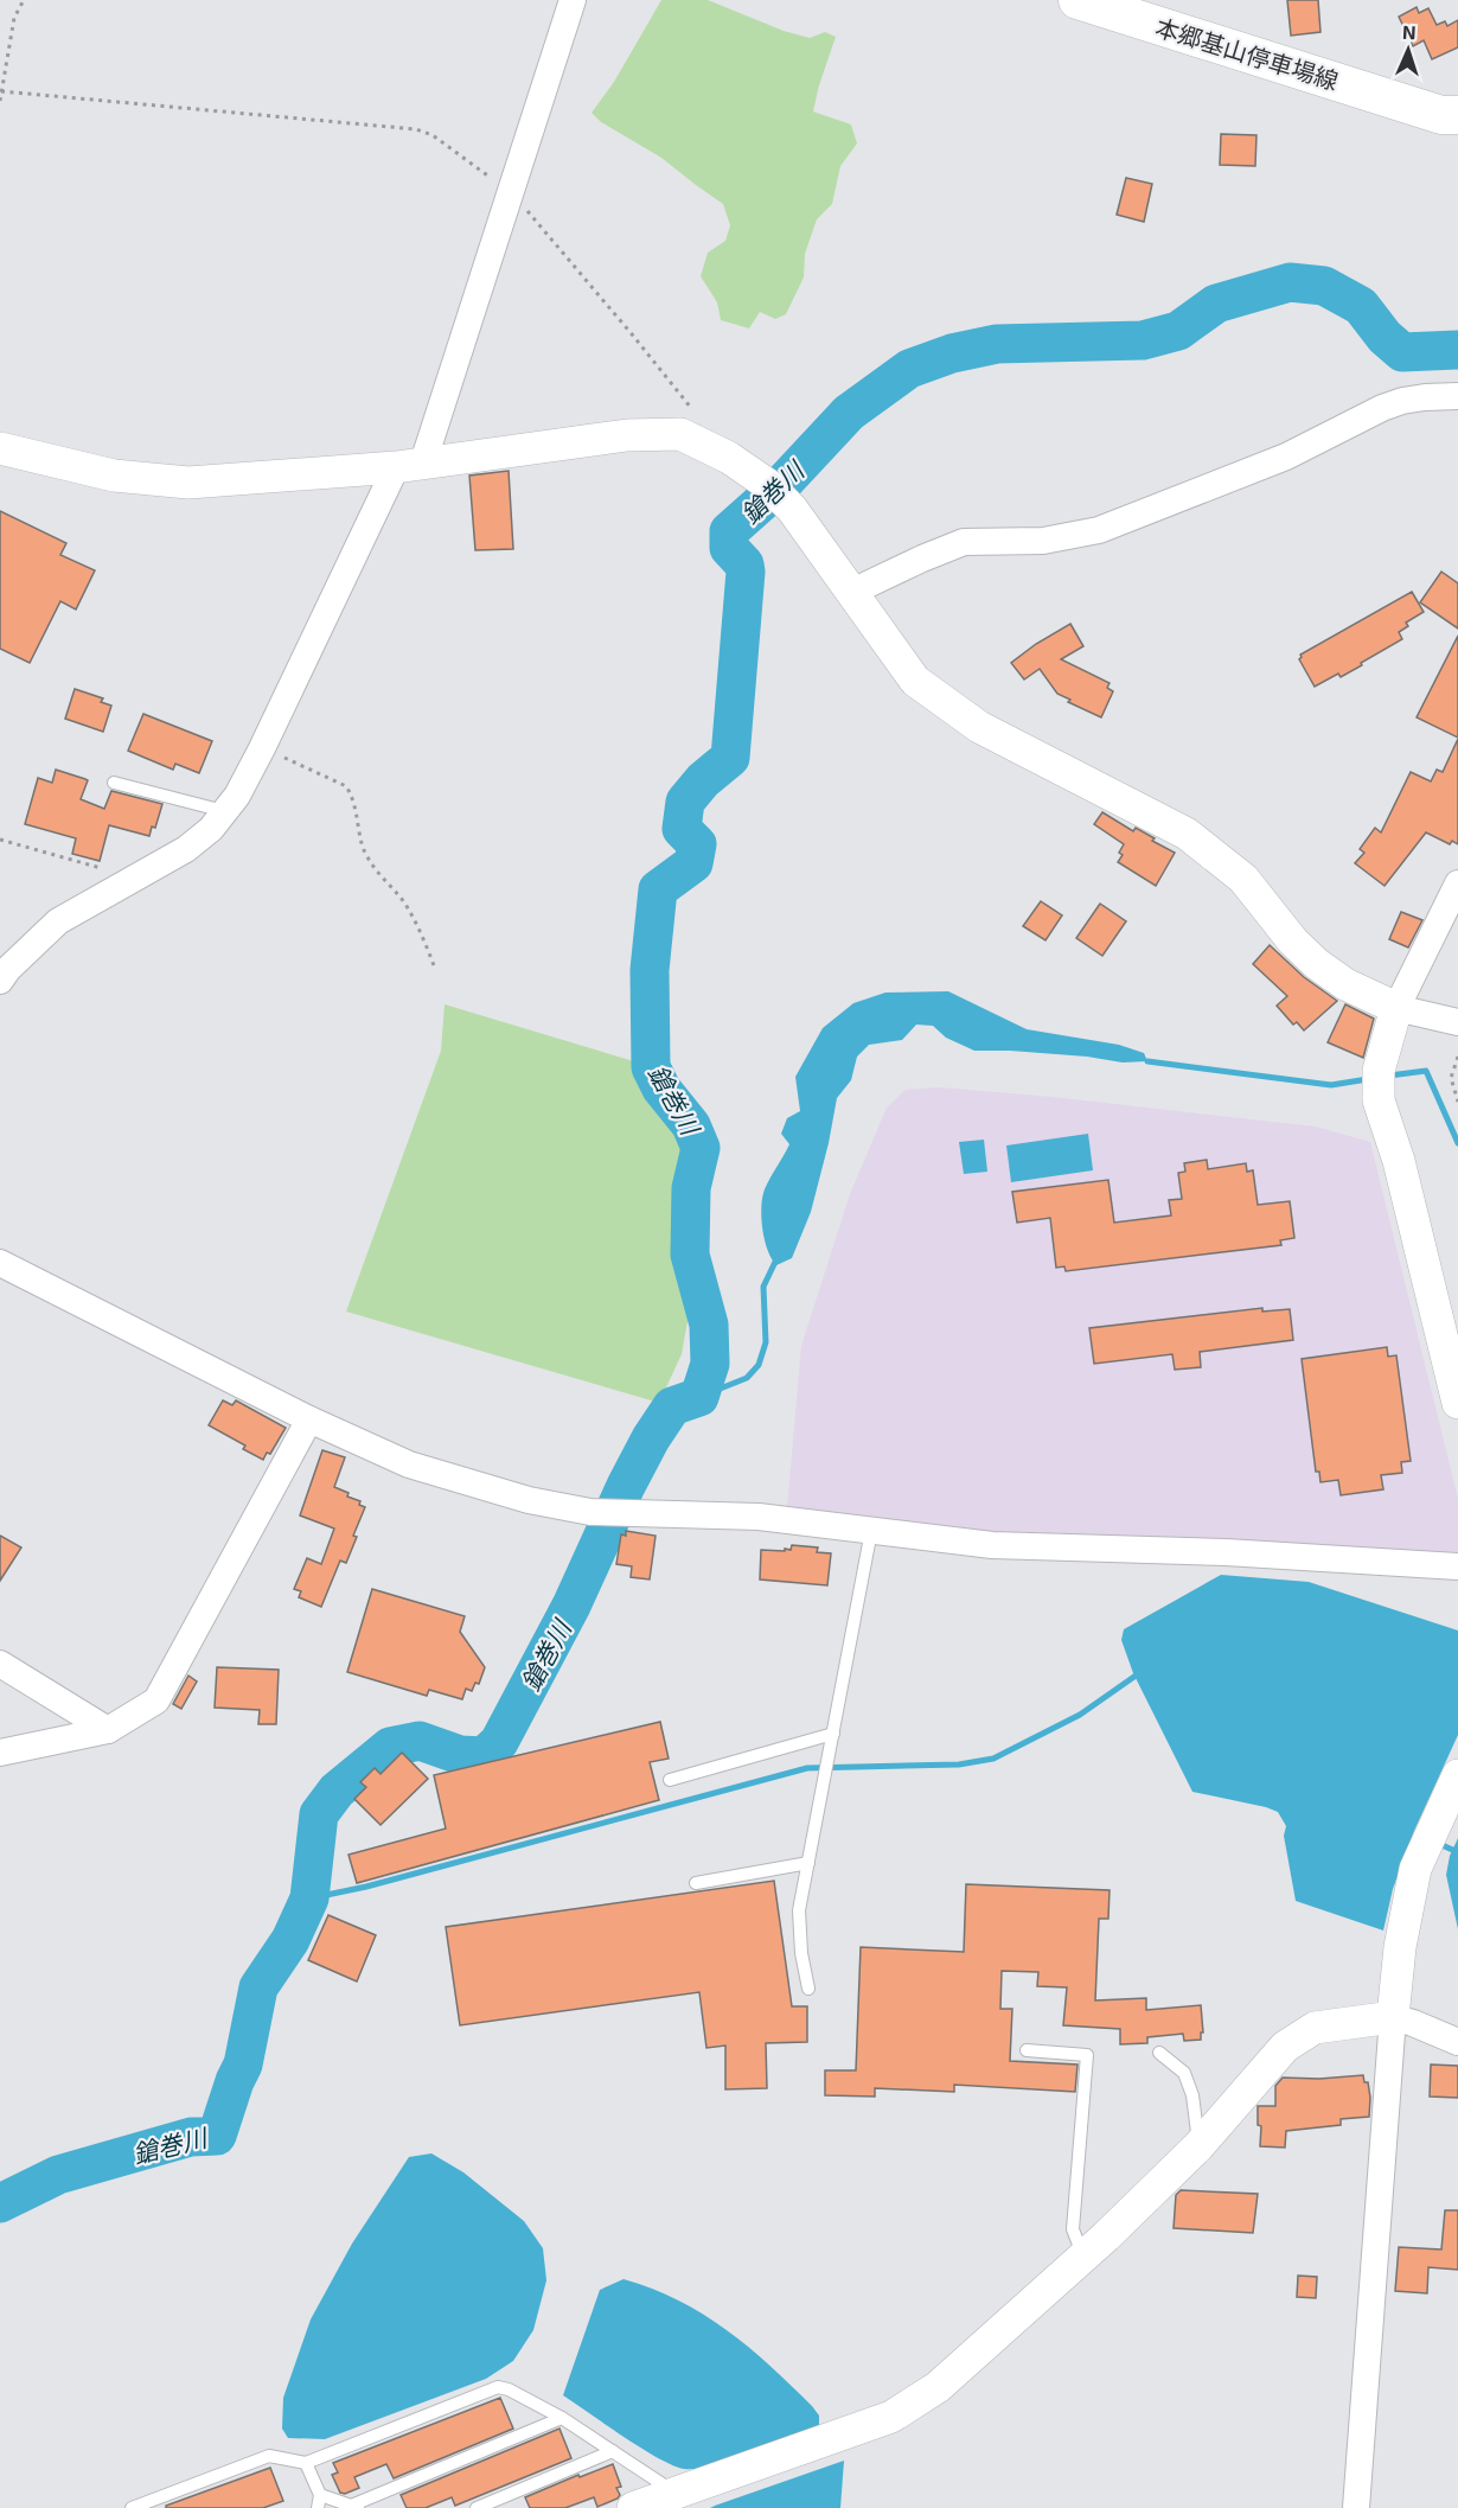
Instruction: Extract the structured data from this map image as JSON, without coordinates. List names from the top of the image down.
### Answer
{
  "streets": {
    "main road": ["本郷基山停車場線"]
  },
  "water": ["鎗巻川"],
  "north": "top"
}
